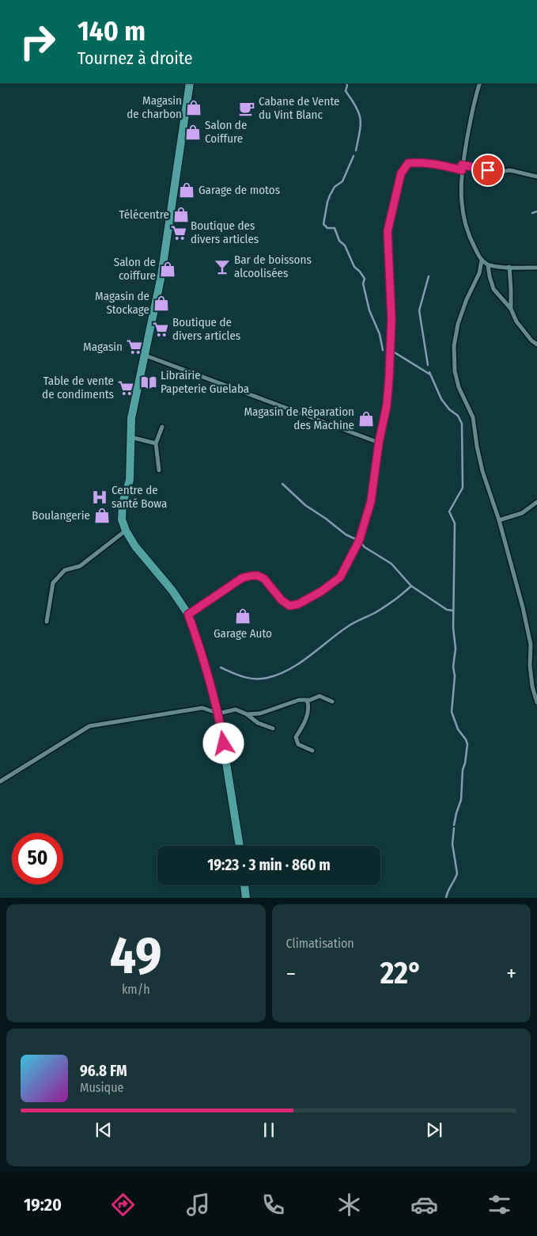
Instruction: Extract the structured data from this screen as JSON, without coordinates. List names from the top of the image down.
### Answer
{
  "places": {
    "shop": [
      "Magasin de charbon",
      "Salon de Coiffure",
      "Garage de motos",
      "Télécentre",
      "Salon de coiffure",
      "Magasin de Stockage",
      "Magasin de Réparation des Machine",
      "Boulangerie",
      "Garage Auto"
    ],
    "cafe": ["Cabane de Vente du Vint Blanc"],
    "supermarket": [
      "Boutique des divers articles",
      "Boutique de divers articles",
      "Magasin",
      "Table de vente de condiments"
    ],
    "bar": ["Bar de boissons alcoolisées"],
    "library": ["Librairie Papeterie Guelaba"],
    "hospital": ["Centre de santé Bowa"]
  },
  "page": {
    "turn": ["140 m", "Tournez à droite"],
    "limit": "50",
    "trip": "19:23 · 3 min · 860 m",
    "tile": [
      ["49", "km/h"],
      "Climatisation"
    ],
    "heat": ["−", "22°", "+"],
    "song": ["96.8 FM", "Musique"],
    "tabs": "19:20"
  }
}
